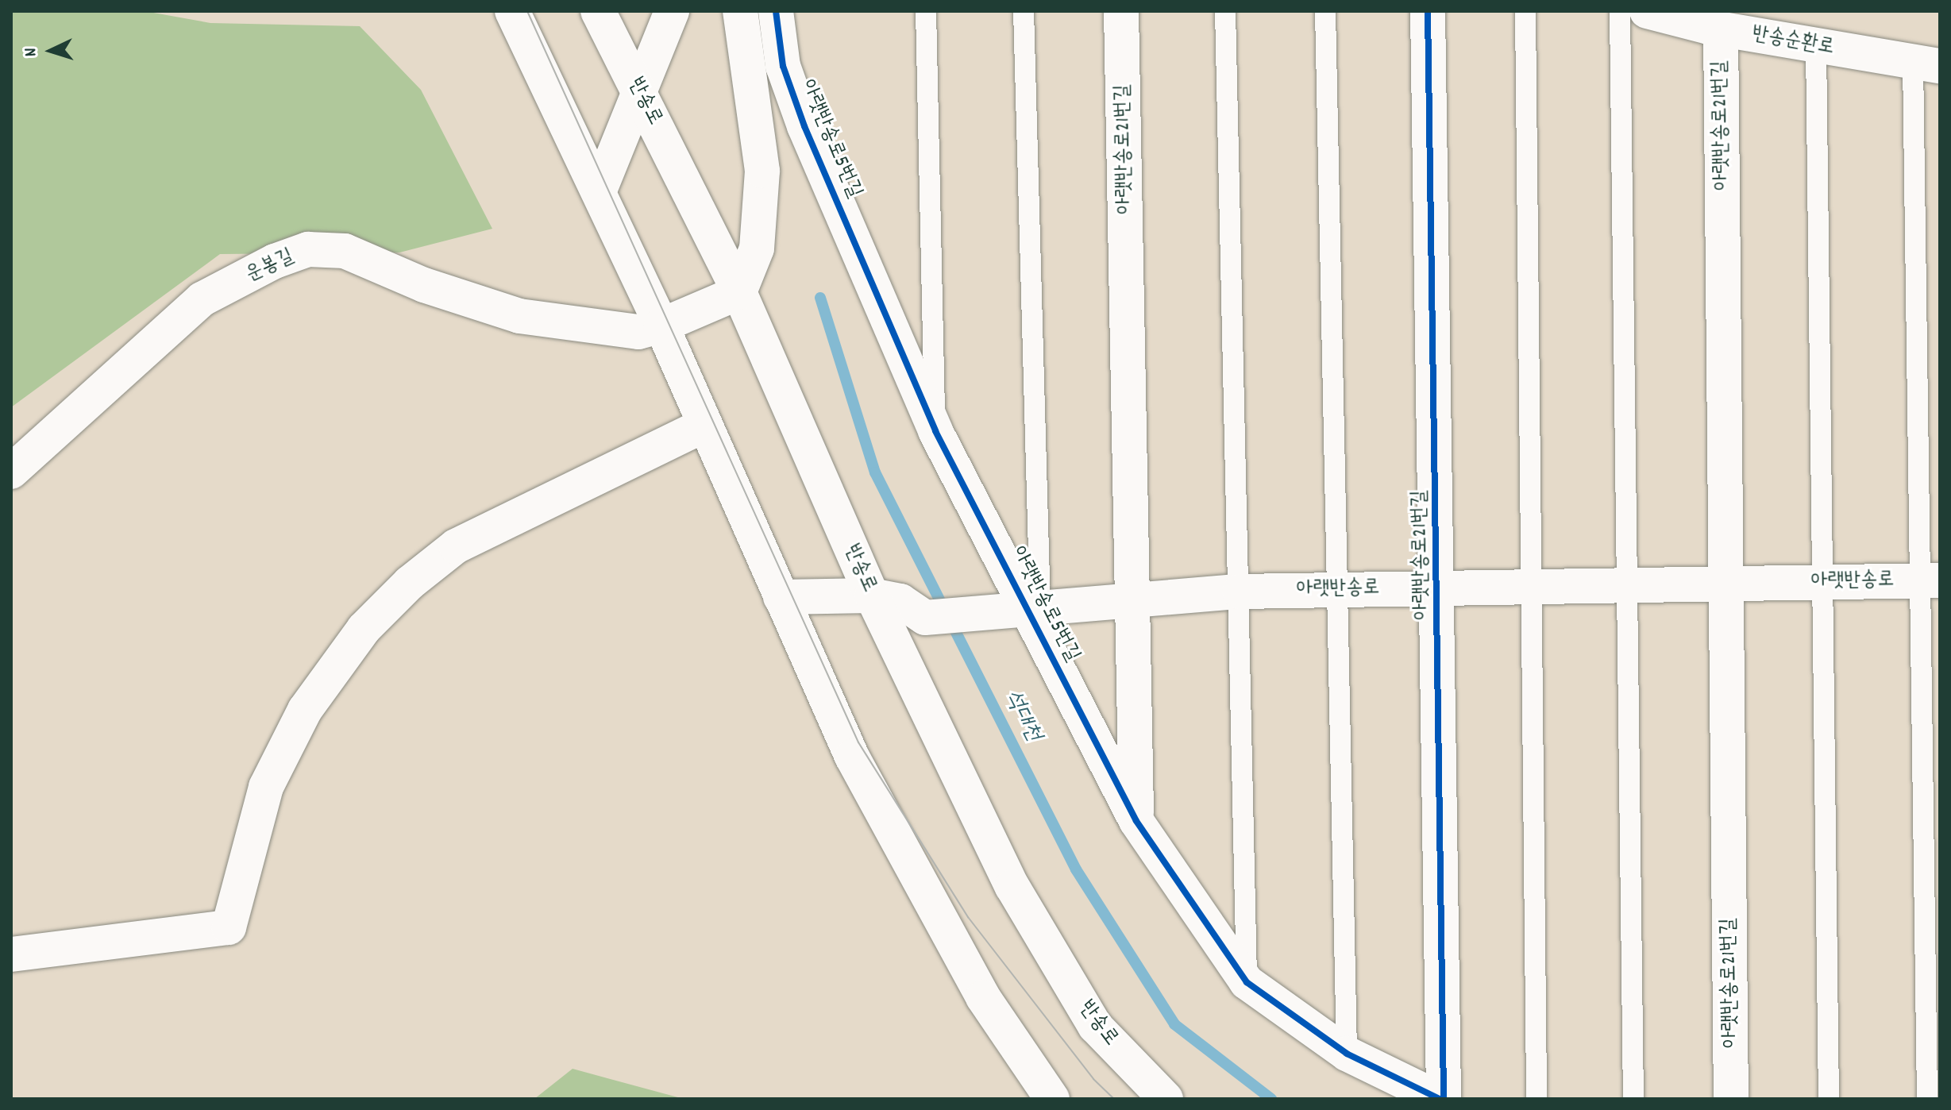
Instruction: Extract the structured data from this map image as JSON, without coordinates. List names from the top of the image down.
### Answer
{
  "streets": {
    "street": [
      "반송순환로",
      "반송로",
      "아랫반송로21번길",
      "아랫반송로5번길",
      "운봉길",
      "아랫반송로"
    ]
  },
  "crossings": [
    ["반송순환로", "아랫반송로21번길"],
    ["반송로", "운봉길"],
    ["반송로", "아랫반송로"],
    ["아랫반송로21번길", "아랫반송로5번길"],
    ["아랫반송로21번길", "아랫반송로"],
    ["아랫반송로5번길", "아랫반송로"]
  ],
  "water": ["석대천"],
  "north": "left"
}
